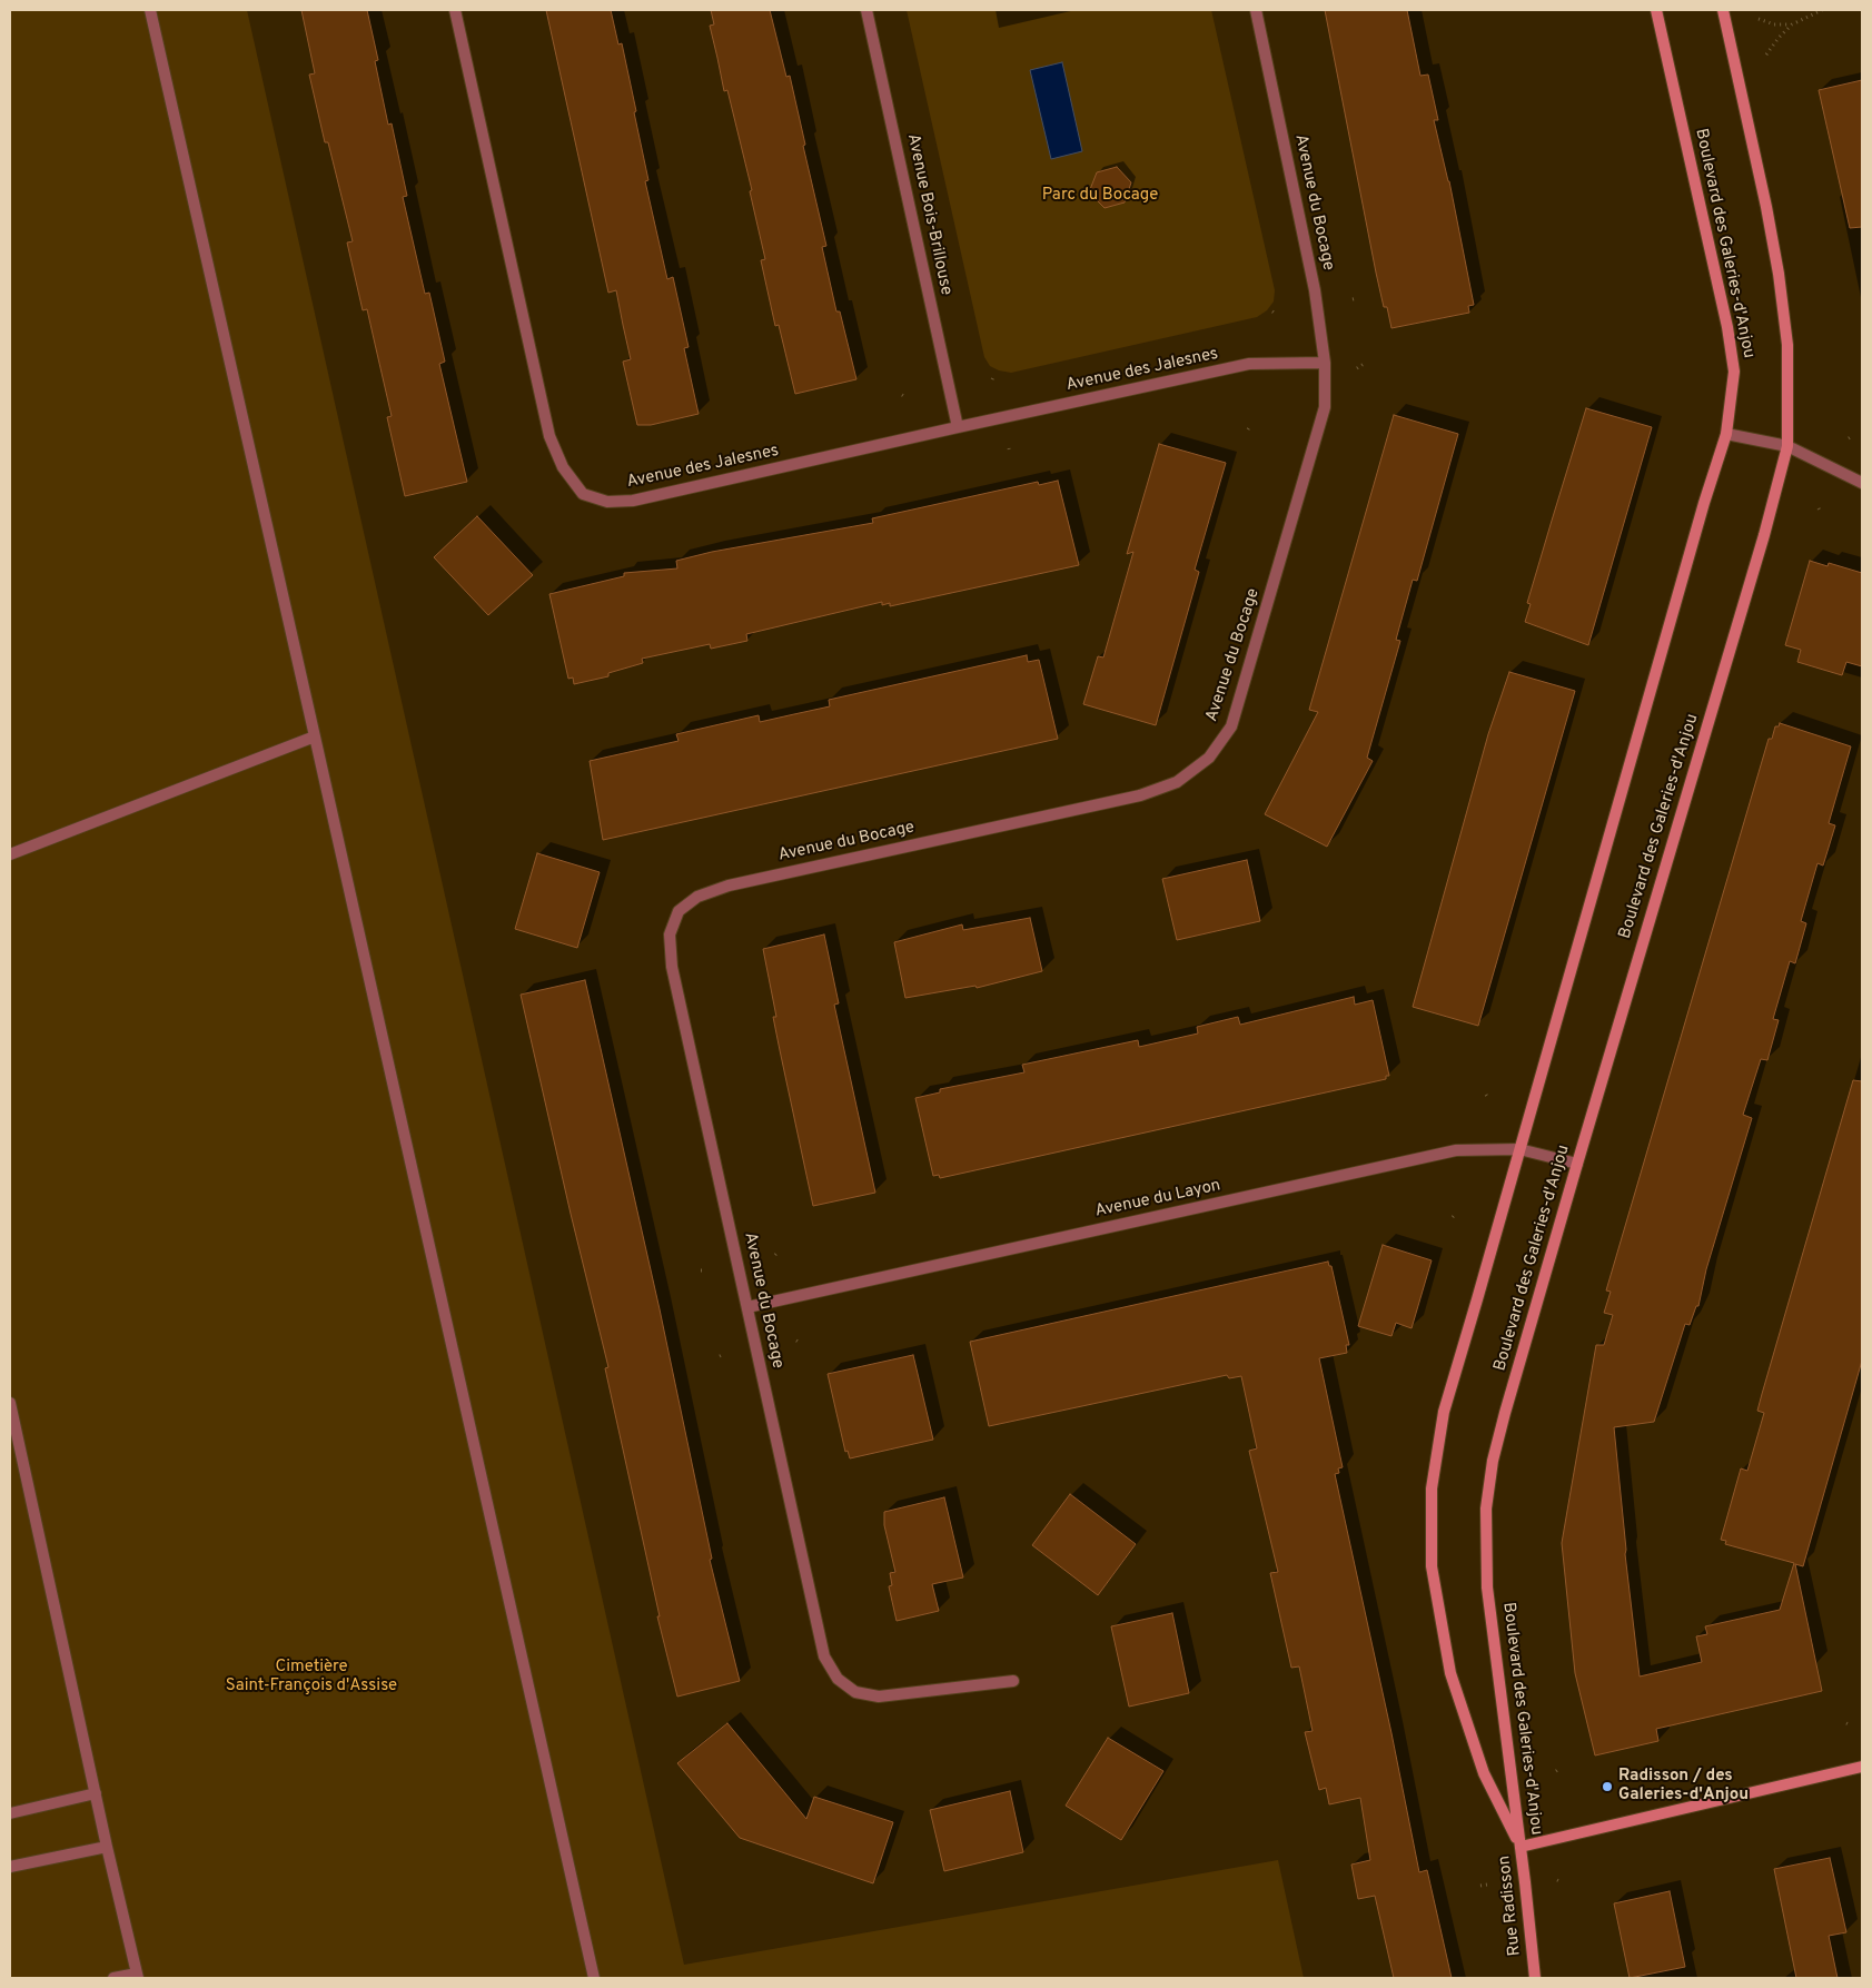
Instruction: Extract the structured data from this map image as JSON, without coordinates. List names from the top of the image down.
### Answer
{
  "streets": {
    "street": [
      "Avenue du Bocage",
      "Avenue Bois-Brillouse",
      "Boulevard des Galeries-d'Anjou",
      "Avenue des Jalesnes",
      "Avenue du Layon",
      "Rue Radisson"
    ]
  },
  "crossings": [
    ["Avenue du Bocage", "Avenue des Jalesnes"],
    ["Avenue du Bocage", "Avenue du Layon"],
    ["Avenue Bois-Brillouse", "Avenue des Jalesnes"],
    ["Boulevard des Galeries-d'Anjou", "Avenue du Layon"],
    ["Boulevard des Galeries-d'Anjou", "Rue Radisson"]
  ],
  "parks": ["Parc du Bocage", "Cimetière Saint-François d'Assise"],
  "places": ["Radisson / des Galeries-d'Anjou"]
}
